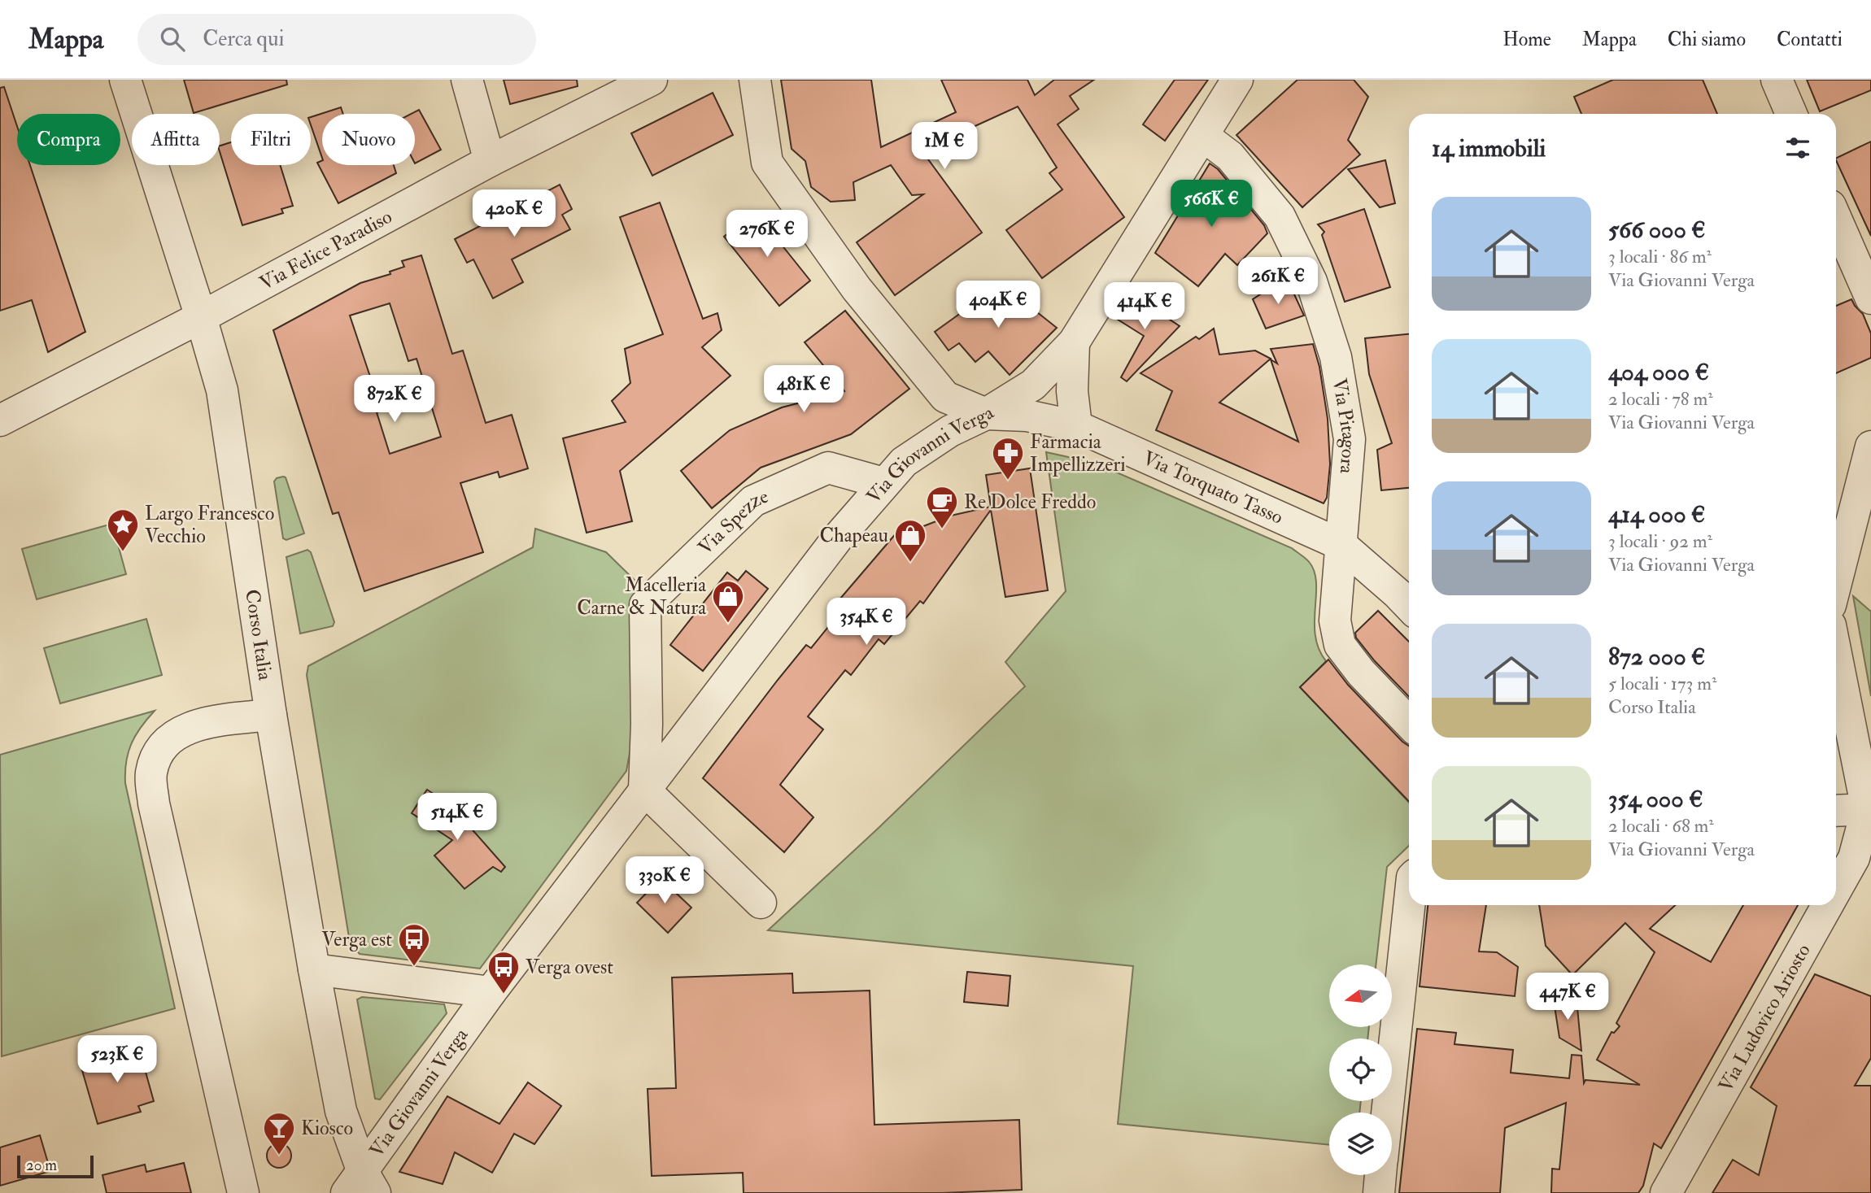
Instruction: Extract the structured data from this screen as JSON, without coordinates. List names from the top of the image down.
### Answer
{
  "streets": {
    "street": [
      "Via Felice Paradiso",
      "Via Pitagora",
      "Via Giovanni Verga",
      "Via Torquato Tasso",
      "Via Spezze",
      "Corso Italia",
      "Via Ludovico Ariosto"
    ]
  },
  "crossings": [
    ["Via Felice Paradiso", "Corso Italia"],
    ["Via Pitagora", "Via Giovanni Verga"],
    ["Via Pitagora", "Via Torquato Tasso"],
    ["Via Giovanni Verga", "Via Torquato Tasso"],
    ["Via Giovanni Verga", "Via Spezze"],
    ["Via Giovanni Verga", "Corso Italia"]
  ],
  "places": {
    "pharmacy": ["Farmacia Impellizzeri"],
    "cafe": ["Re Dolce Freddo"],
    "place": ["Largo Francesco Vecchio"],
    "shop": ["Chapeau", "Macelleria Carne & Natura"],
    "bus stop": ["Verga est", "Verga ovest"],
    "bar": ["Kiosco"]
  },
  "scale_bar": "20 m",
  "north": "left",
  "page": {
    "header": "Mappa",
    "search": "Cerca qui",
    "nav": [
      "Home",
      "Mappa",
      "Chi siamo",
      "Contatti"
    ],
    "chip": [
      "Compra",
      "Affitta",
      "Filtri",
      "Nuovo"
    ],
    "heading": "14 immobili",
    "price": [
      "1M €",
      "566K €",
      "420K €",
      "276K €",
      "261K €",
      "404K €",
      "414K €",
      "481K €",
      "872K €",
      "354K €",
      "514K €",
      "330K €",
      "447K €",
      "523K €"
    ],
    "list": [
      {
        "name": "566 000 €",
        "note": "3 locali · 86 m² · Via Giovanni Verga"
      },
      {
        "name": "404 000 €",
        "note": "2 locali · 78 m² · Via Giovanni Verga"
      },
      {
        "name": "414 000 €",
        "note": "3 locali · 92 m² · Via Giovanni Verga"
      },
      {
        "name": "872 000 €",
        "note": "5 locali · 173 m² · Corso Italia"
      },
      {
        "name": "354 000 €",
        "note": "2 locali · 68 m² · Via Giovanni Verga"
      }
    ],
    "scale": "20 m"
  }
}
